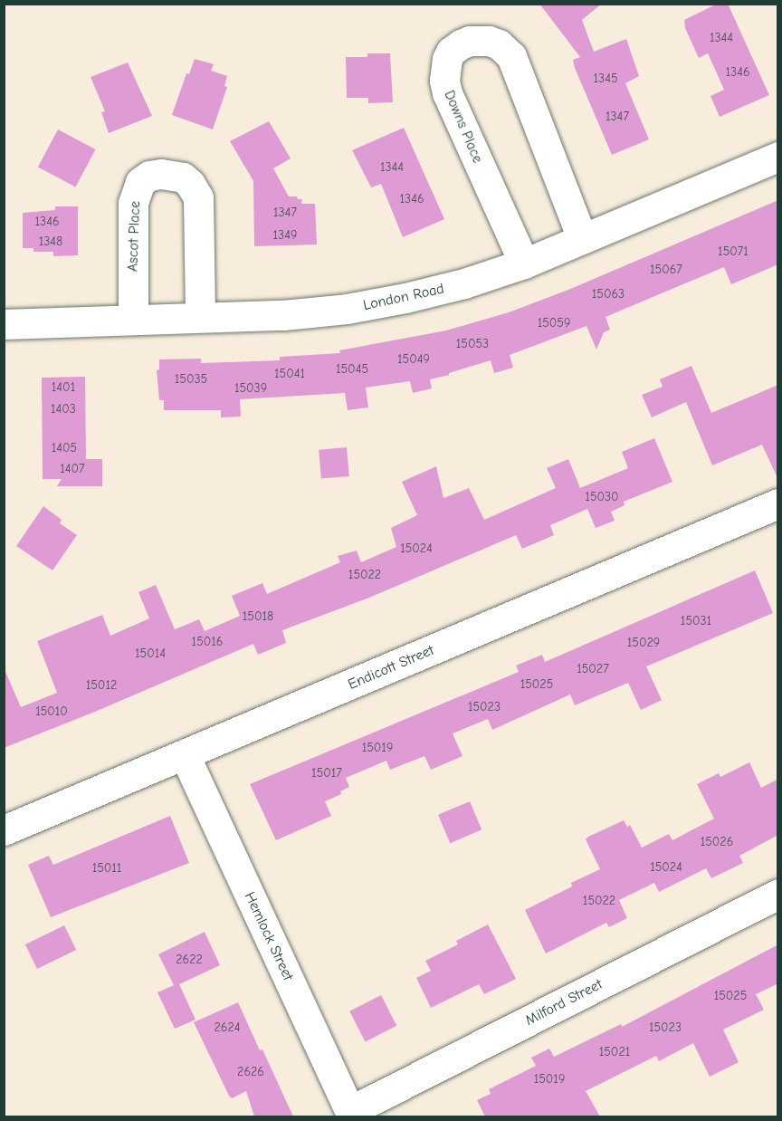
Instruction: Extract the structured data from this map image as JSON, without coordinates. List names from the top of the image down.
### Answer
{
  "streets": {
    "street": [
      "Downs Place",
      "Ascot Place",
      "London Road",
      "Endicott Street",
      "Hemlock Street",
      "Milford Street"
    ]
  },
  "crossings": [
    ["Downs Place", "London Road"],
    ["Ascot Place", "London Road"],
    ["Endicott Street", "Hemlock Street"],
    ["Hemlock Street", "Milford Street"]
  ],
  "house_numbers": [
    "1344",
    "1346",
    "1345",
    "1347",
    "1344",
    "1346",
    "1347",
    "1346",
    "1349",
    "1348",
    "15071",
    "15067",
    "15063",
    "15059",
    "15053",
    "15049",
    "15045",
    "15041",
    "15035",
    "1401",
    "15039",
    "1403",
    "1405",
    "1407",
    "15030",
    "15024",
    "15022",
    "15018",
    "15031",
    "15016",
    "15029",
    "15014",
    "15027",
    "15025",
    "15012",
    "15023",
    "15010",
    "15019",
    "15017",
    "15026",
    "15024",
    "15011",
    "15022",
    "2622",
    "15025",
    "2624",
    "15023",
    "15021",
    "2626",
    "15019"
  ]
}
